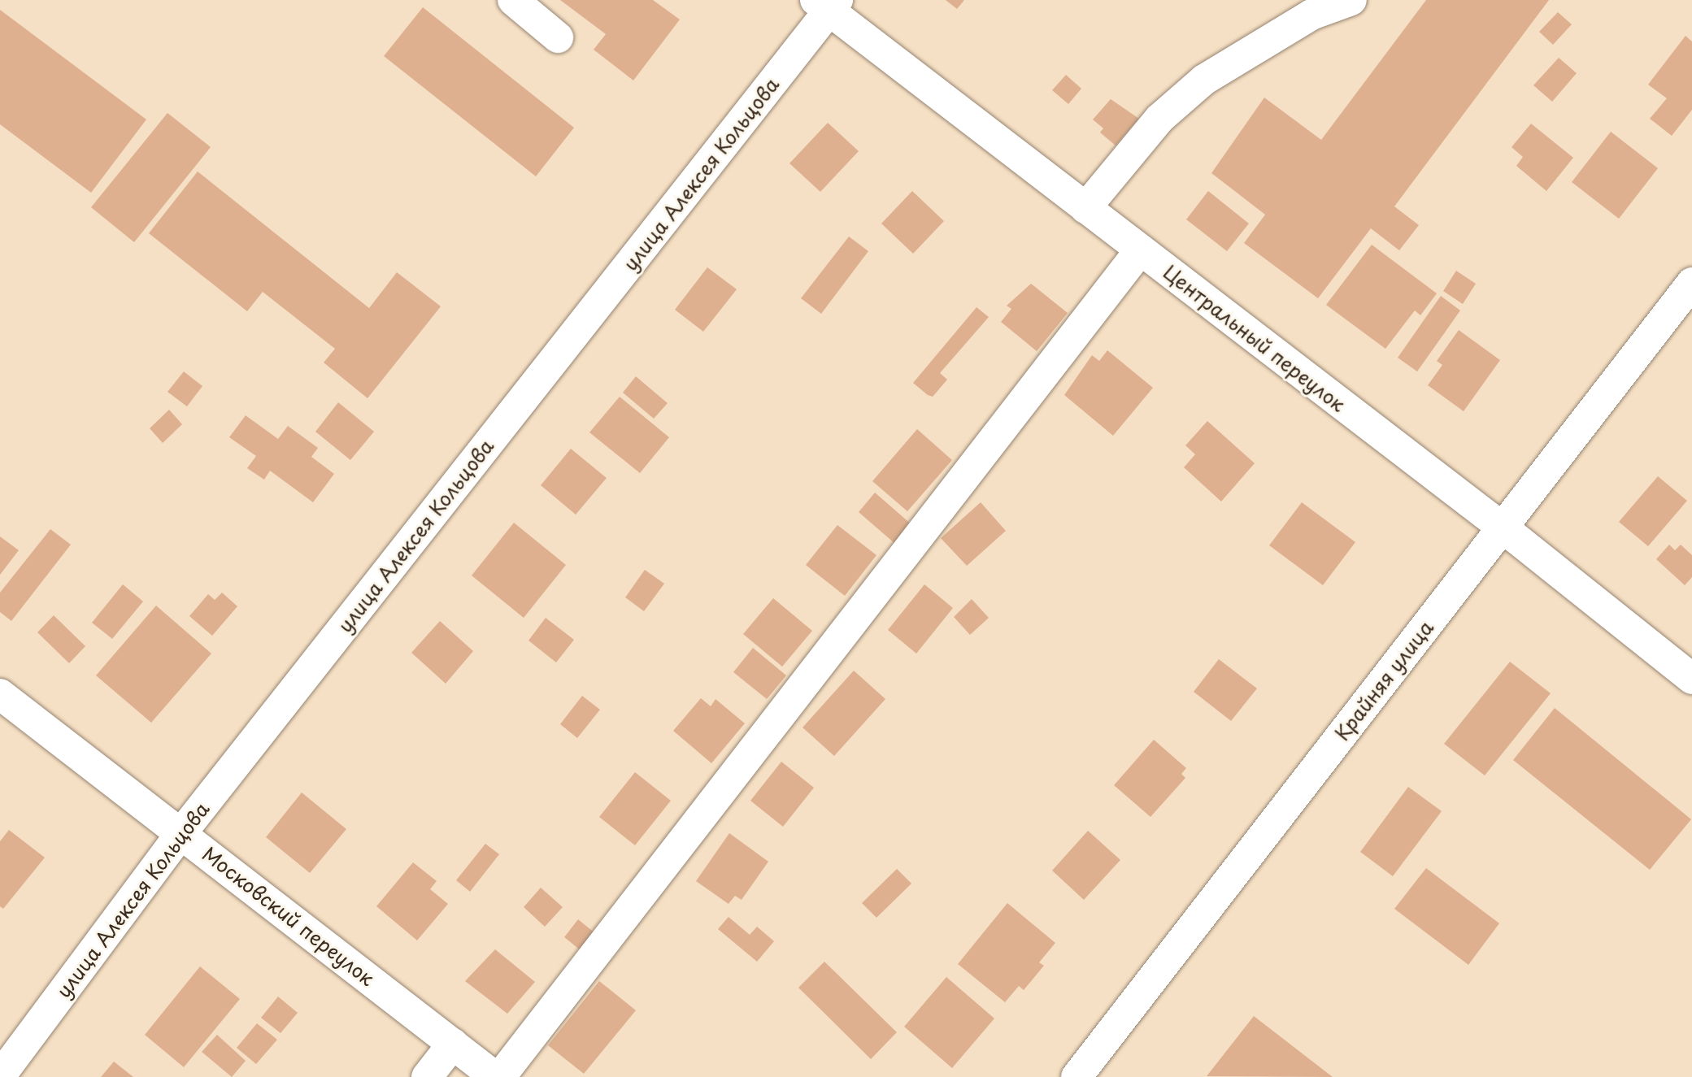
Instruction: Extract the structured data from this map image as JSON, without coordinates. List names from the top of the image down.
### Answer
{
  "streets": {
    "street": [
      "улица Алексея Кольцова",
      "Центральный переулок",
      "Крайняя улица",
      "Московский переулок"
    ]
  },
  "crossings": [
    ["улица Алексея Кольцова", "Центральный переулок"],
    ["улица Алексея Кольцова", "Московский переулок"],
    ["Центральный переулок", "Крайняя улица"]
  ]
}
